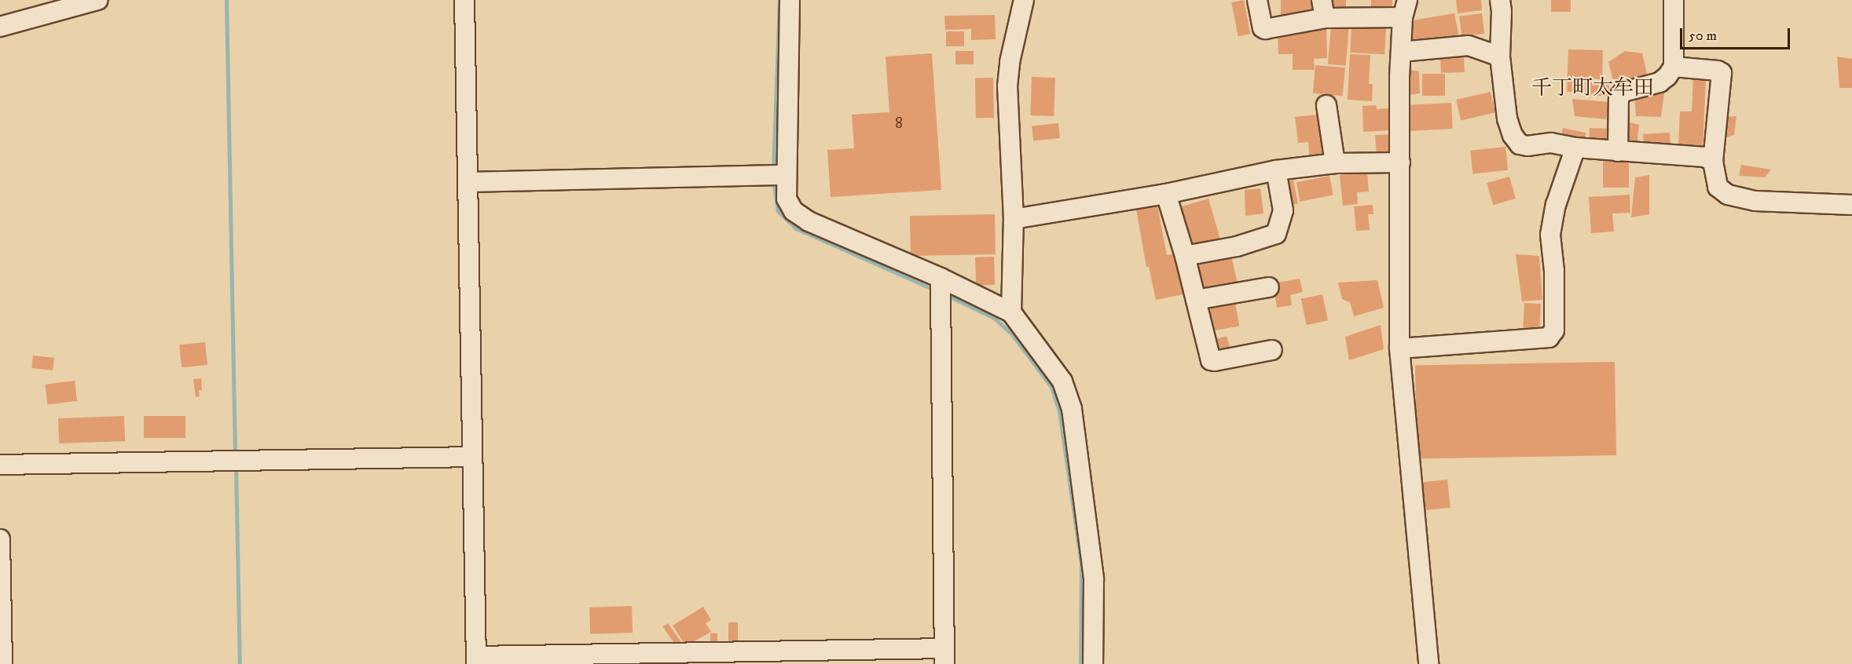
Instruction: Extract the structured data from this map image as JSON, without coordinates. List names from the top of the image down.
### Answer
{
  "districts": ["千丁町太牟田"],
  "house_numbers": ["8"],
  "scale_bar": "50 m"
}
